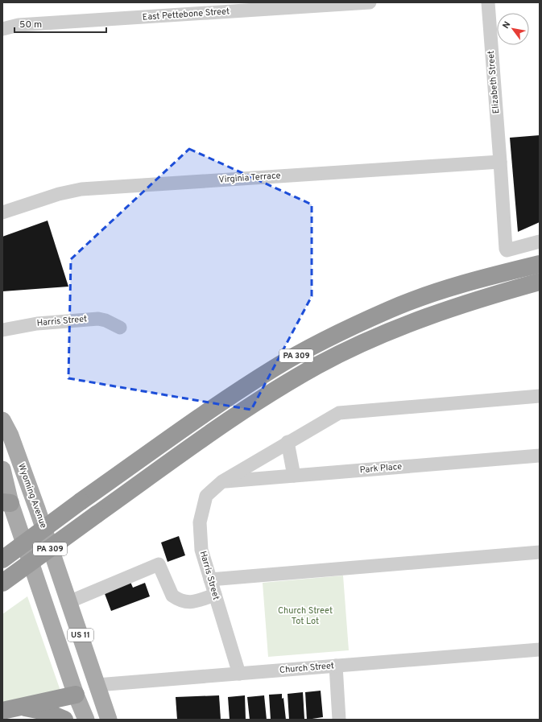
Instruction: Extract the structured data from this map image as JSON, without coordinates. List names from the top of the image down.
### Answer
{
  "streets": {
    "highway": ["PA 309"],
    "main road": ["Wyoming Avenue", "US 11", "Church Street"],
    "street": [
      "East Pettebone Street",
      "Elizabeth Street",
      "Virginia Terrace",
      "Harris Street",
      "Park Place"
    ]
  },
  "crossings": [
    ["Elizabeth Street", "Virginia Terrace"],
    ["Harris Street", "Park Place"],
    ["Harris Street", "Church Street"],
    ["Wyoming Avenue", "Church Street"],
    ["US 11", "Church Street"]
  ],
  "parks": ["Church Street Tot Lot"],
  "scale_bar": "50 m",
  "north": "top left"
}
